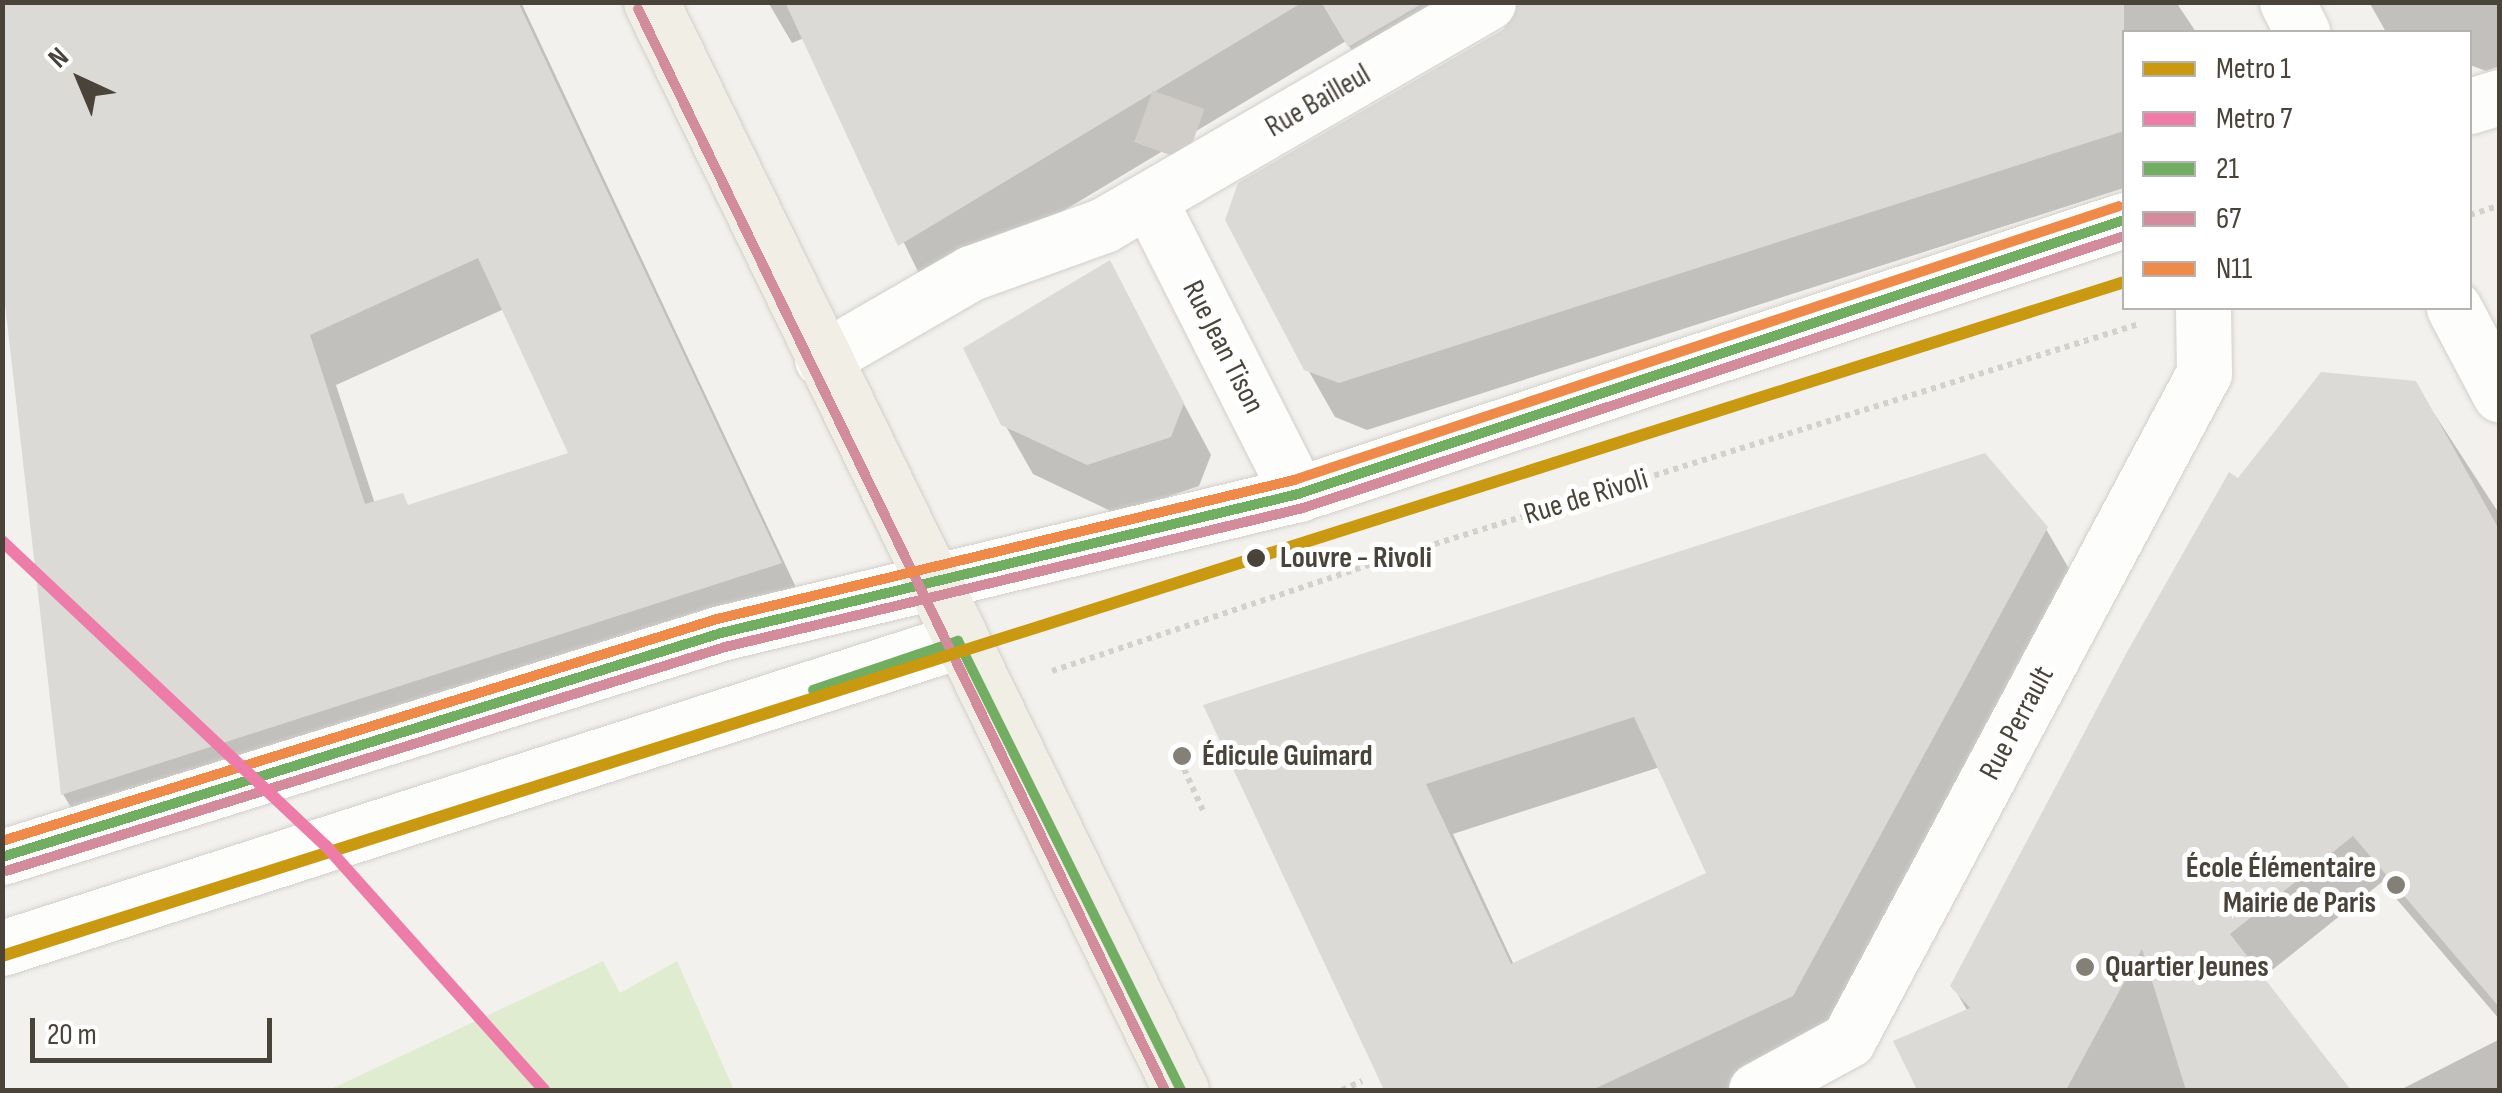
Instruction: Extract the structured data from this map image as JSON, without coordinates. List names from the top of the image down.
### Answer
{
  "streets": {
    "street": ["Rue Bailleul", "Rue Jean Tison", "Rue Perrault"],
    "path": ["Rue de Rivoli"]
  },
  "crossings": [
    ["Rue Bailleul", "Rue Jean Tison"]
  ],
  "places": [
    "Louvre - Rivoli",
    "Édicule Guimard",
    "École Élémentaire Mairie de Paris",
    "Quartier Jeunes"
  ],
  "lines": [
    "transit line 67",
    "transit line N11",
    "transit line 21",
    "metro line 1",
    "metro line 7"
  ],
  "legend": [
    "Metro 1",
    "Metro 7",
    "21",
    "67",
    "N11"
  ],
  "scale_bar": "20 m",
  "north": "top left"
}
